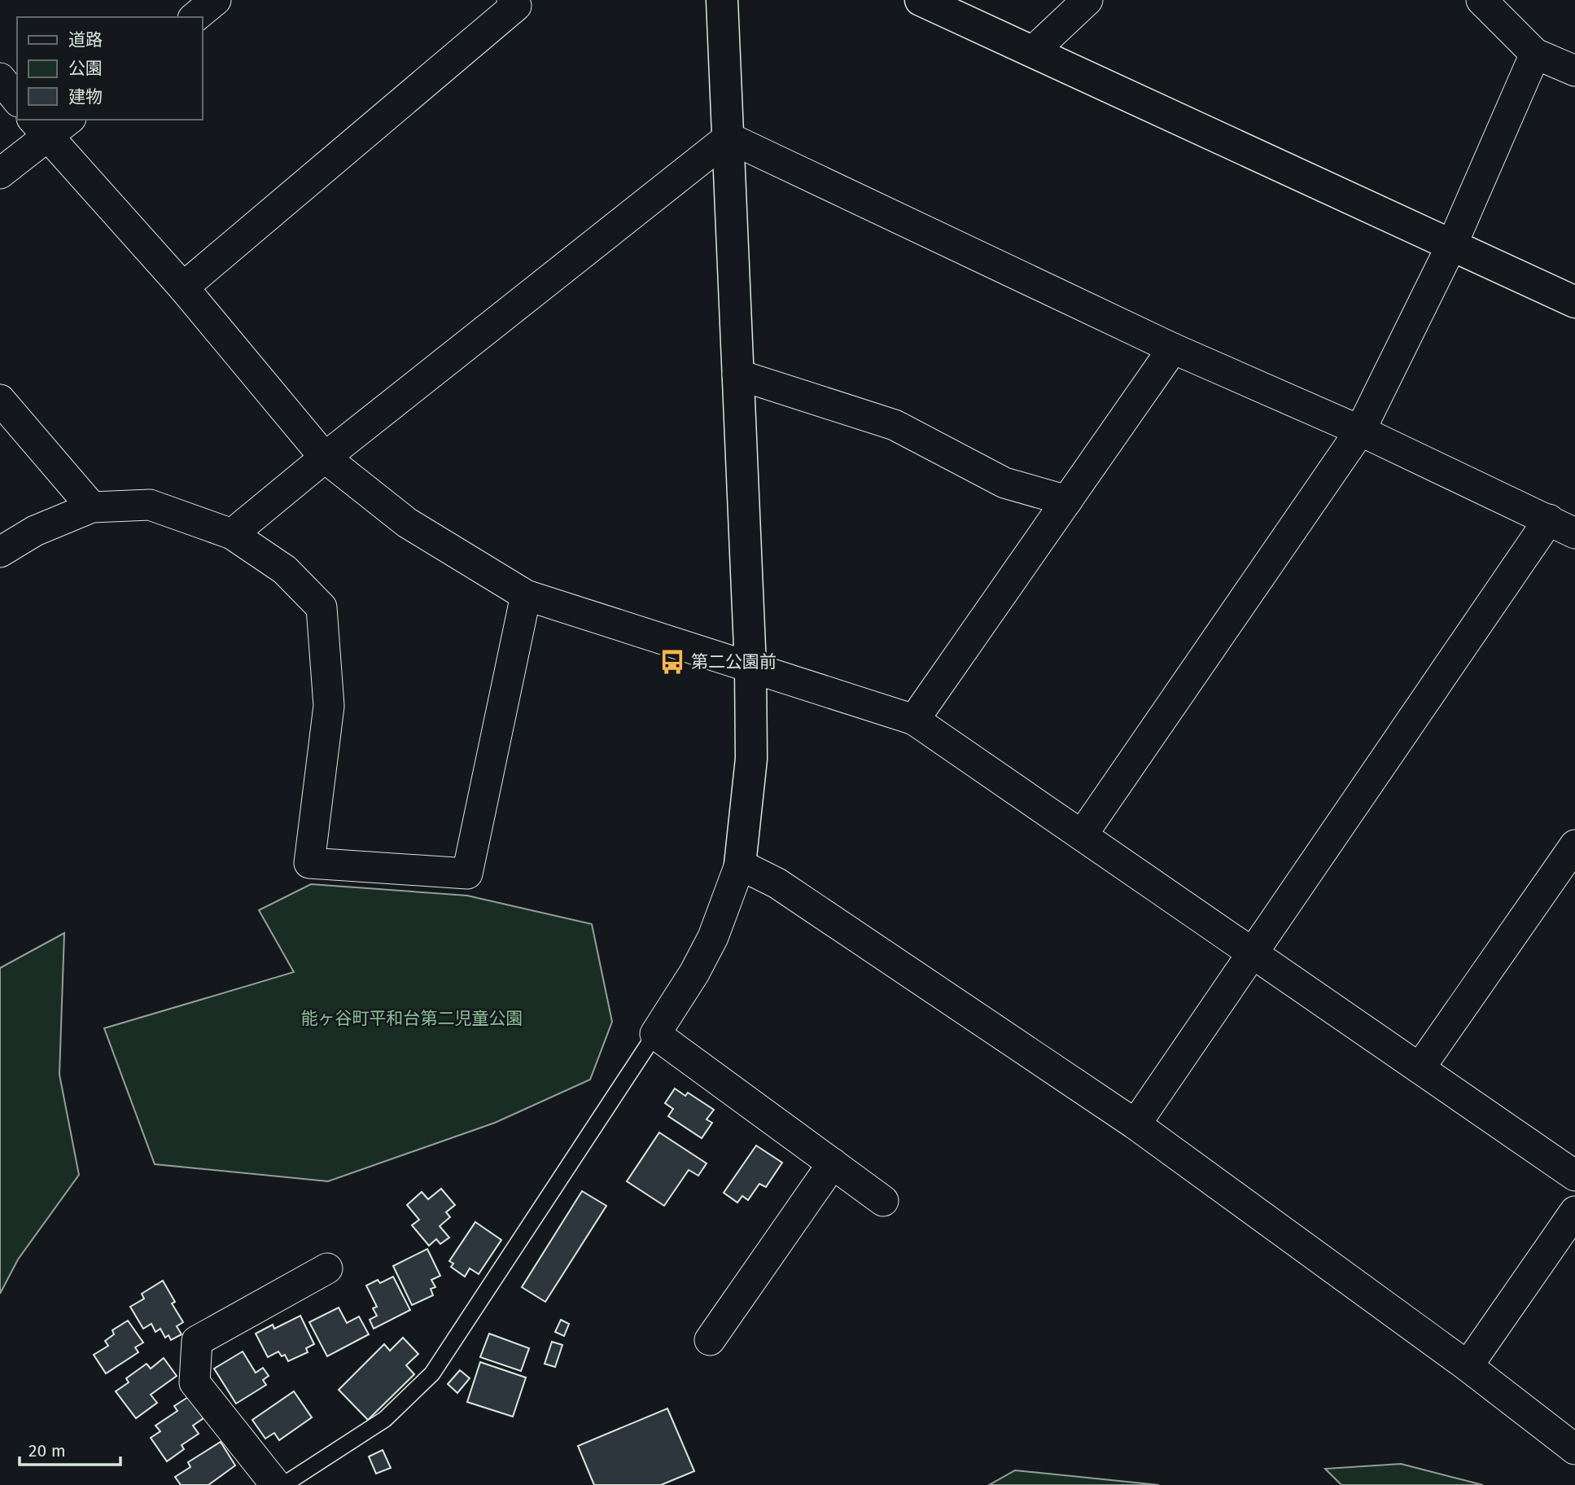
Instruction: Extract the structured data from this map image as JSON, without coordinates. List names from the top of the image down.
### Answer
{
  "parks": ["能ヶ谷町平和台第二児童公園"],
  "places": {
    "bus stop": ["第二公園前"]
  },
  "legend": ["道路", "公園", "建物"],
  "scale_bar": "20 m"
}
